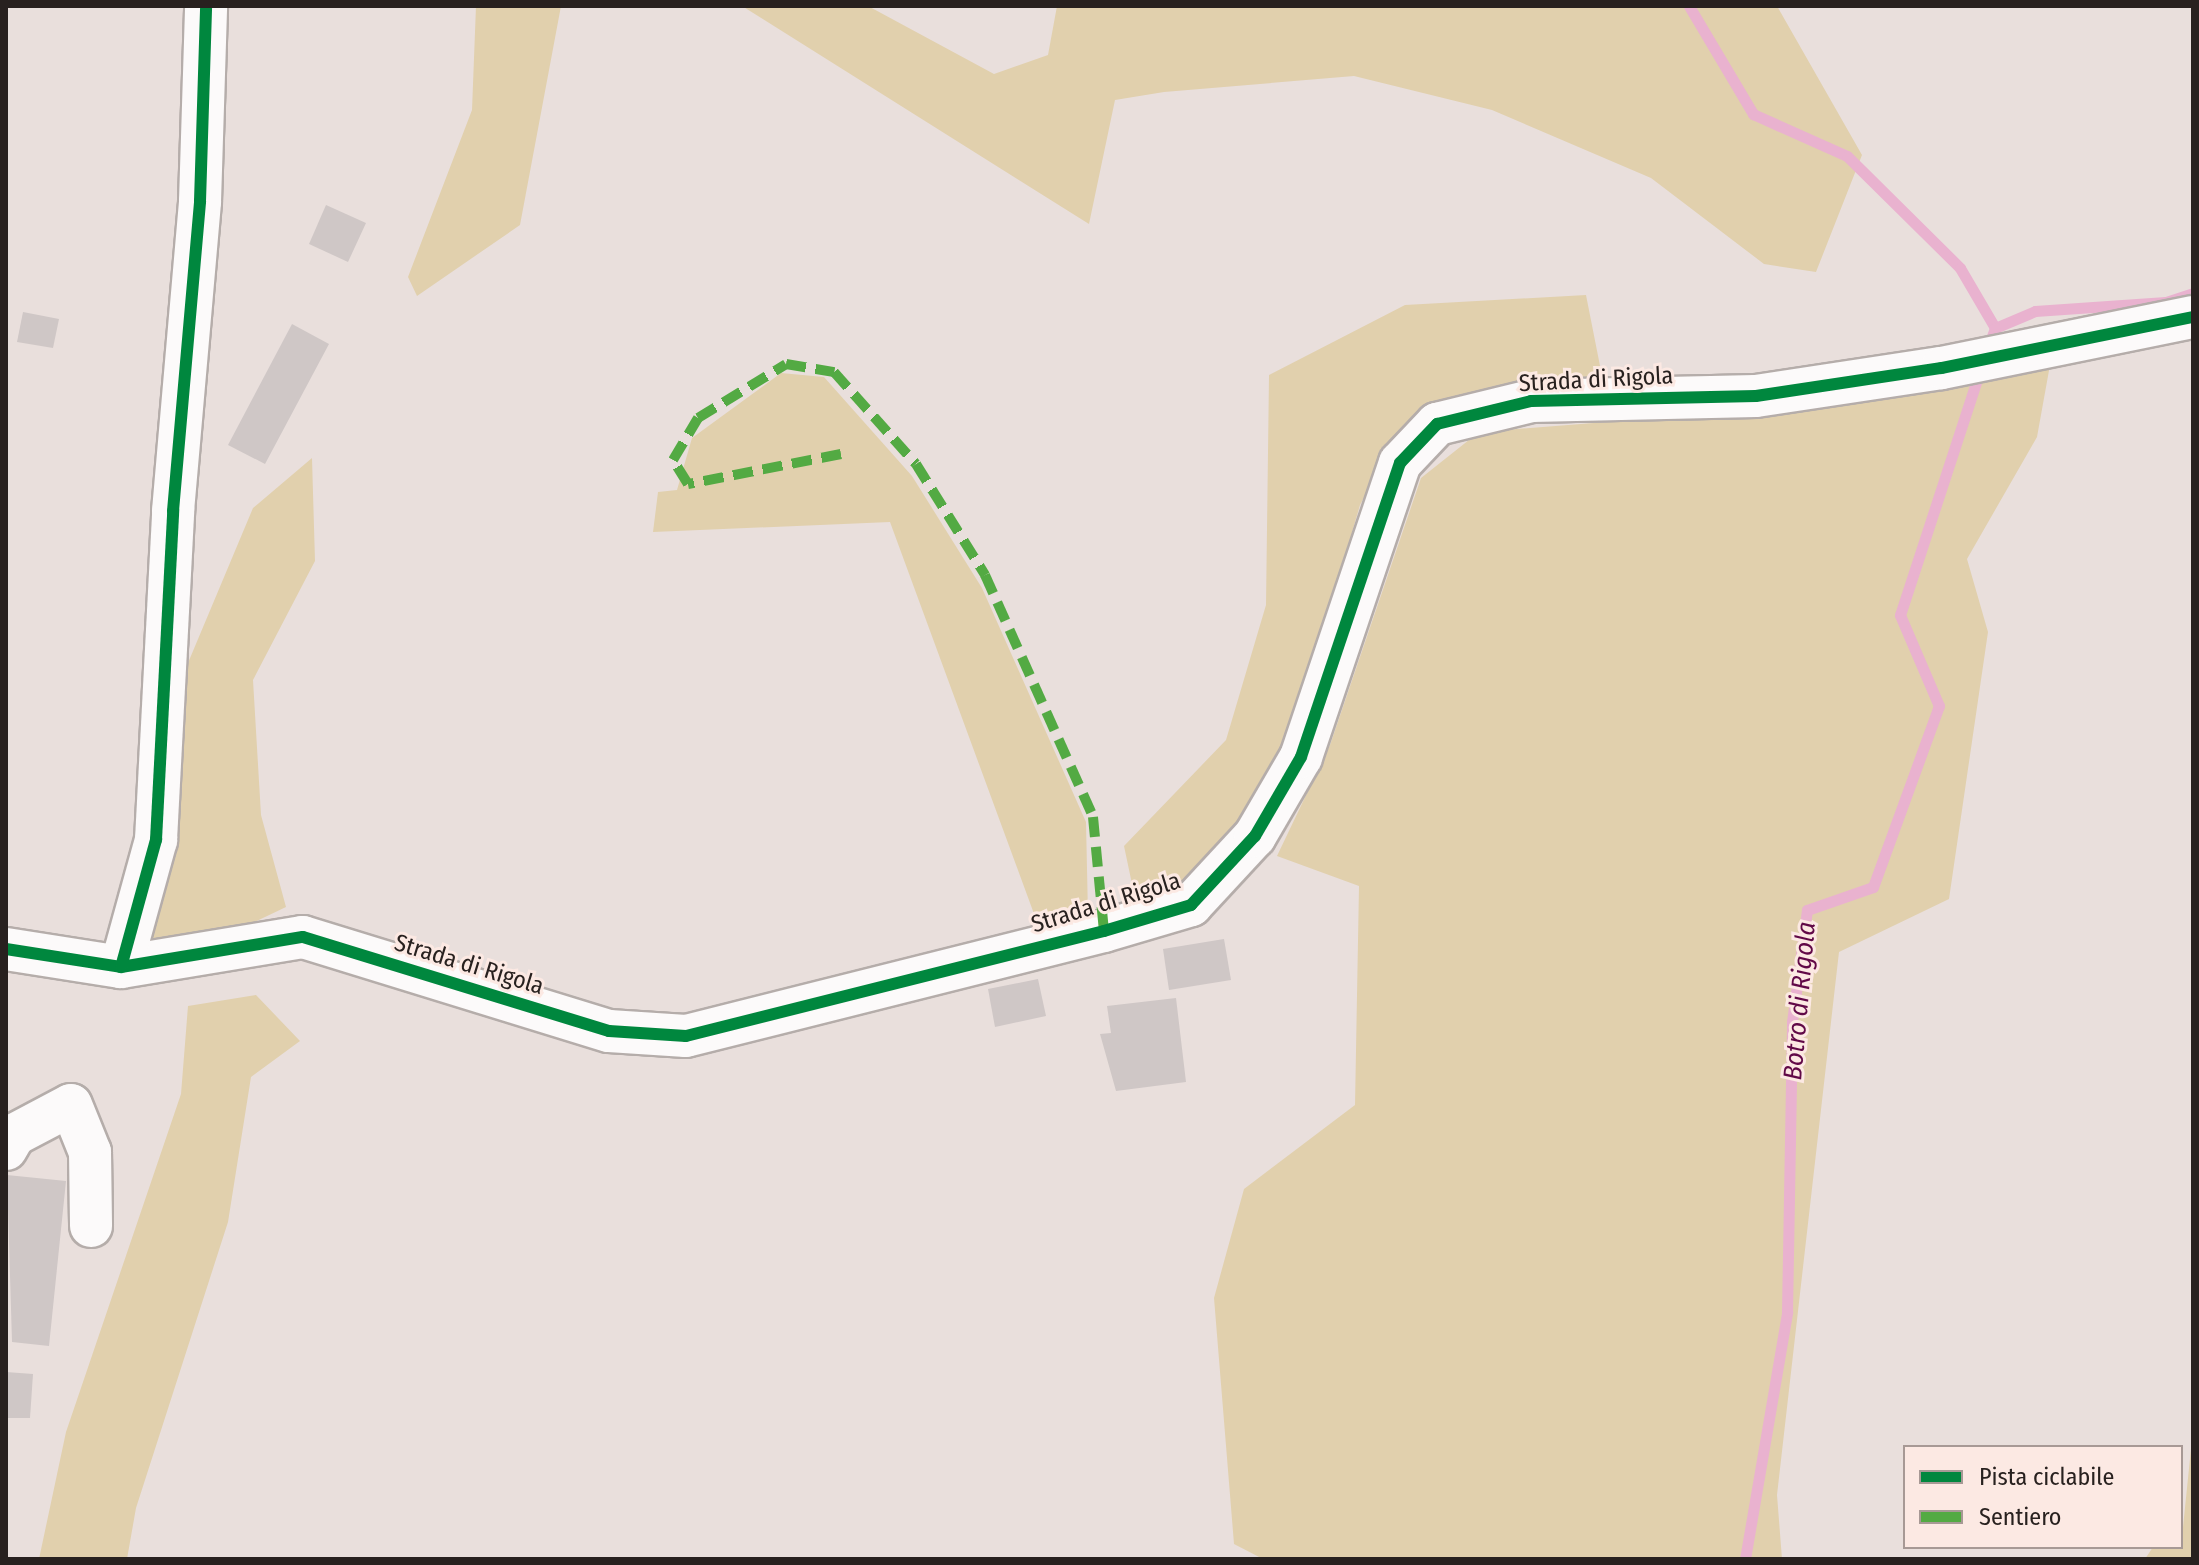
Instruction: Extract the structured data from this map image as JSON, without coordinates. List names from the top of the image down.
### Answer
{
  "streets": {
    "street": ["Strada di Rigola"]
  },
  "water": ["Botro di Rigola"],
  "legend": ["Pista ciclabile", "Sentiero"]
}
